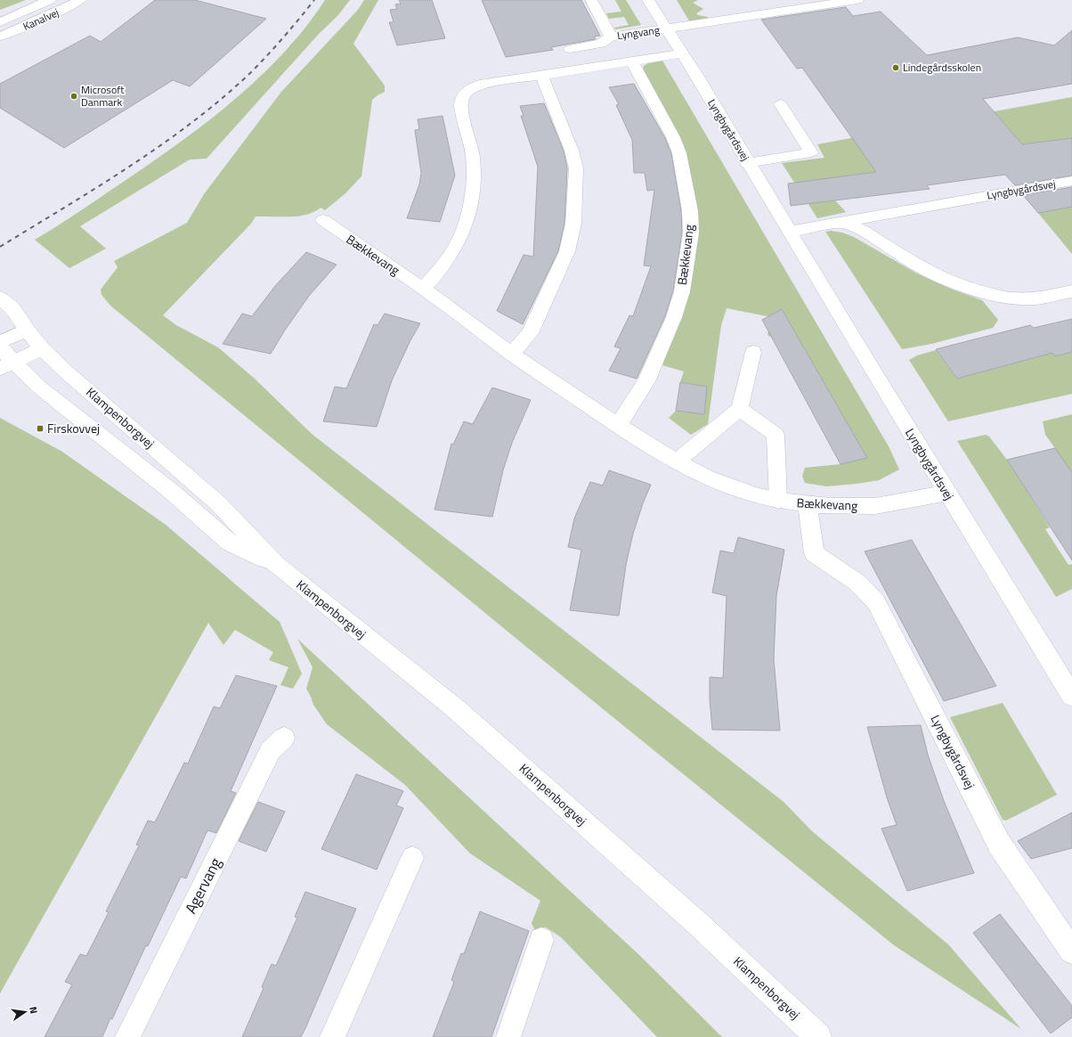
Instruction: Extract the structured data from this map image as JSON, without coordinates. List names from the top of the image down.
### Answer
{
  "streets": {
    "street": [
      "Kanalvej",
      "Lyngvang",
      "Lyngbygårdsvej",
      "Bækkevang",
      "Klampenborgvej"
    ],
    "lane": ["Agervang"]
  },
  "crossings": [
    ["Lyngvang", "Lyngbygårdsvej"],
    ["Lyngbygårdsvej", "Bækkevang"]
  ],
  "places": {
    "other": ["Lindegårdsskolen", "Microsoft Danmark"],
    "transit": ["Firskovvej"]
  },
  "north": "right"
}
